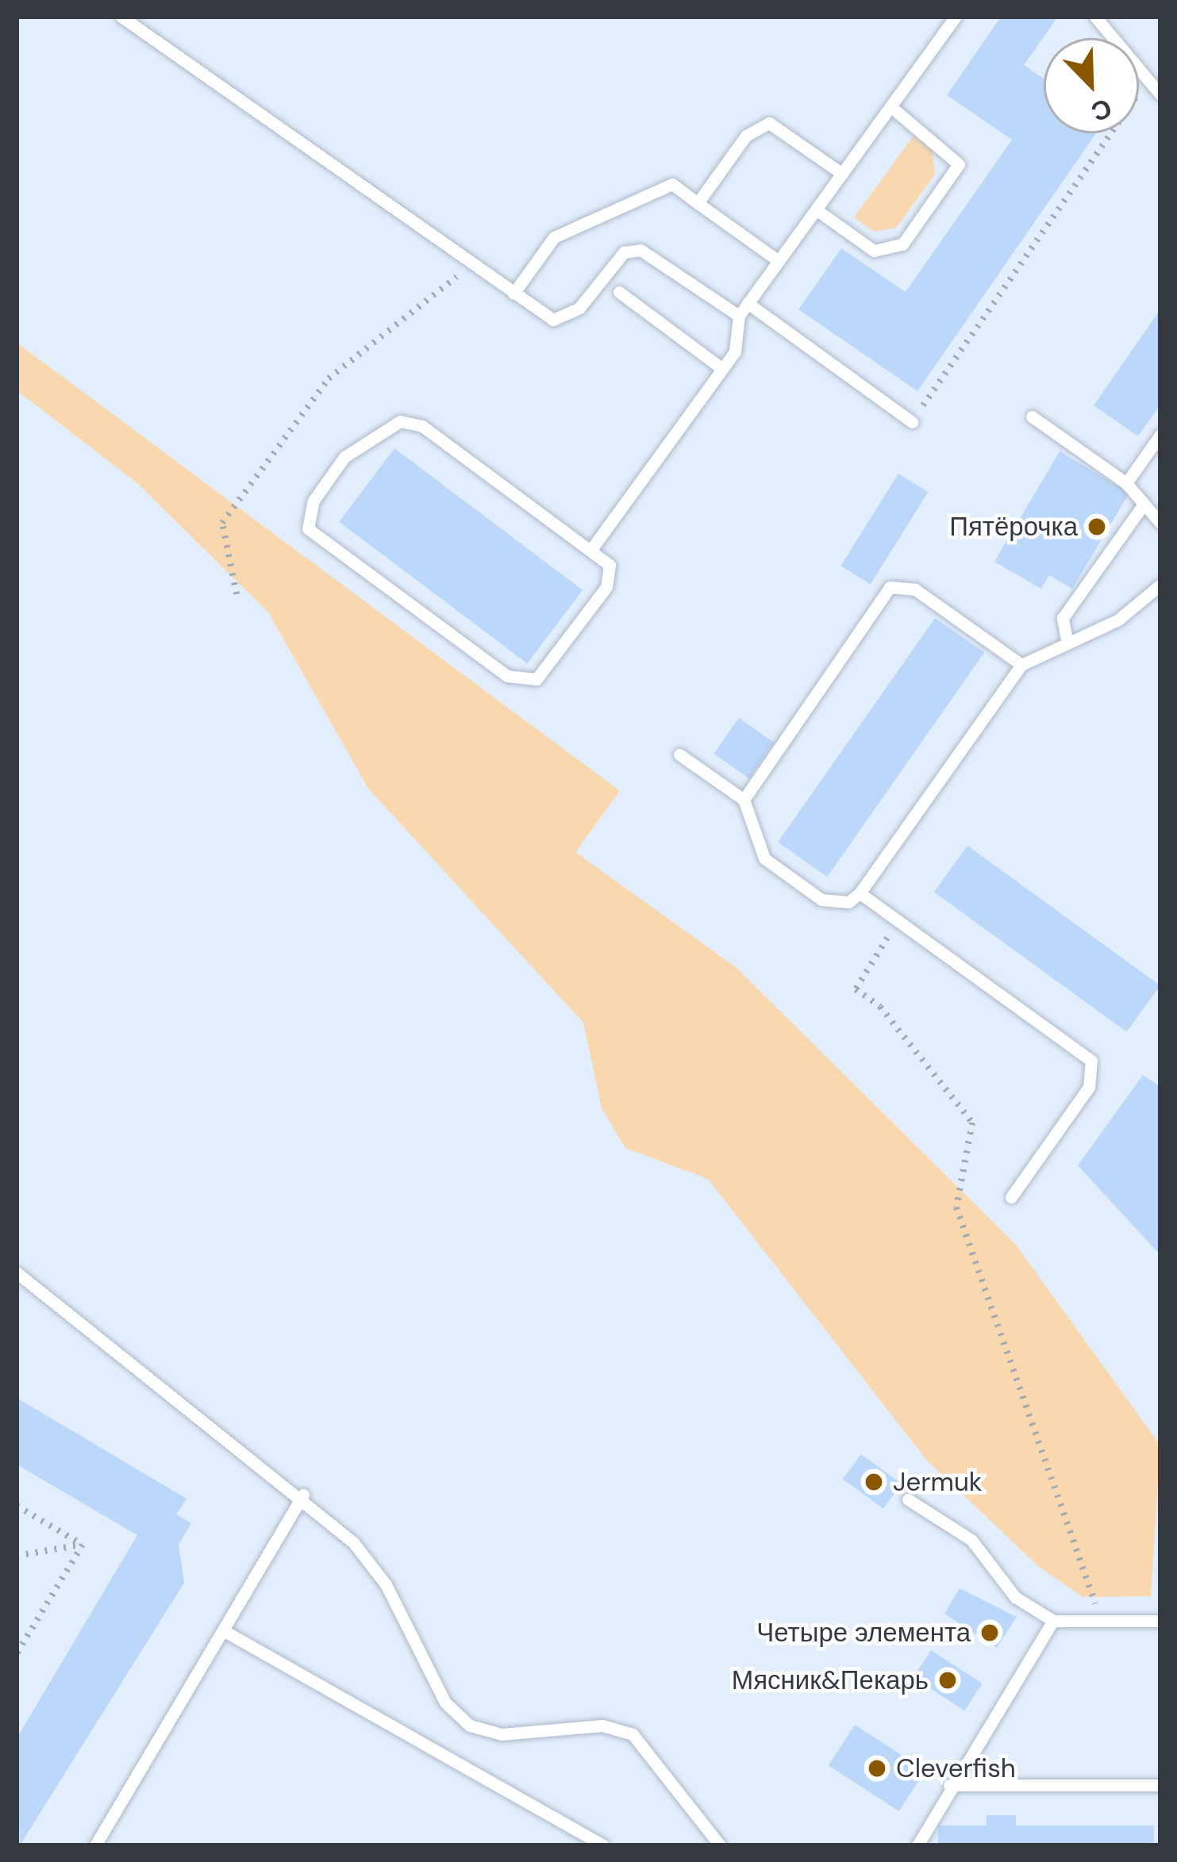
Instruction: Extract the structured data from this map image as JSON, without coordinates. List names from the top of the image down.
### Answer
{
  "places": [
    "Пятёрочка",
    "Jermuk",
    "Четыре элемента",
    "Мясник&Пекарь",
    "Cleverfish"
  ],
  "north": "bottom right"
}
